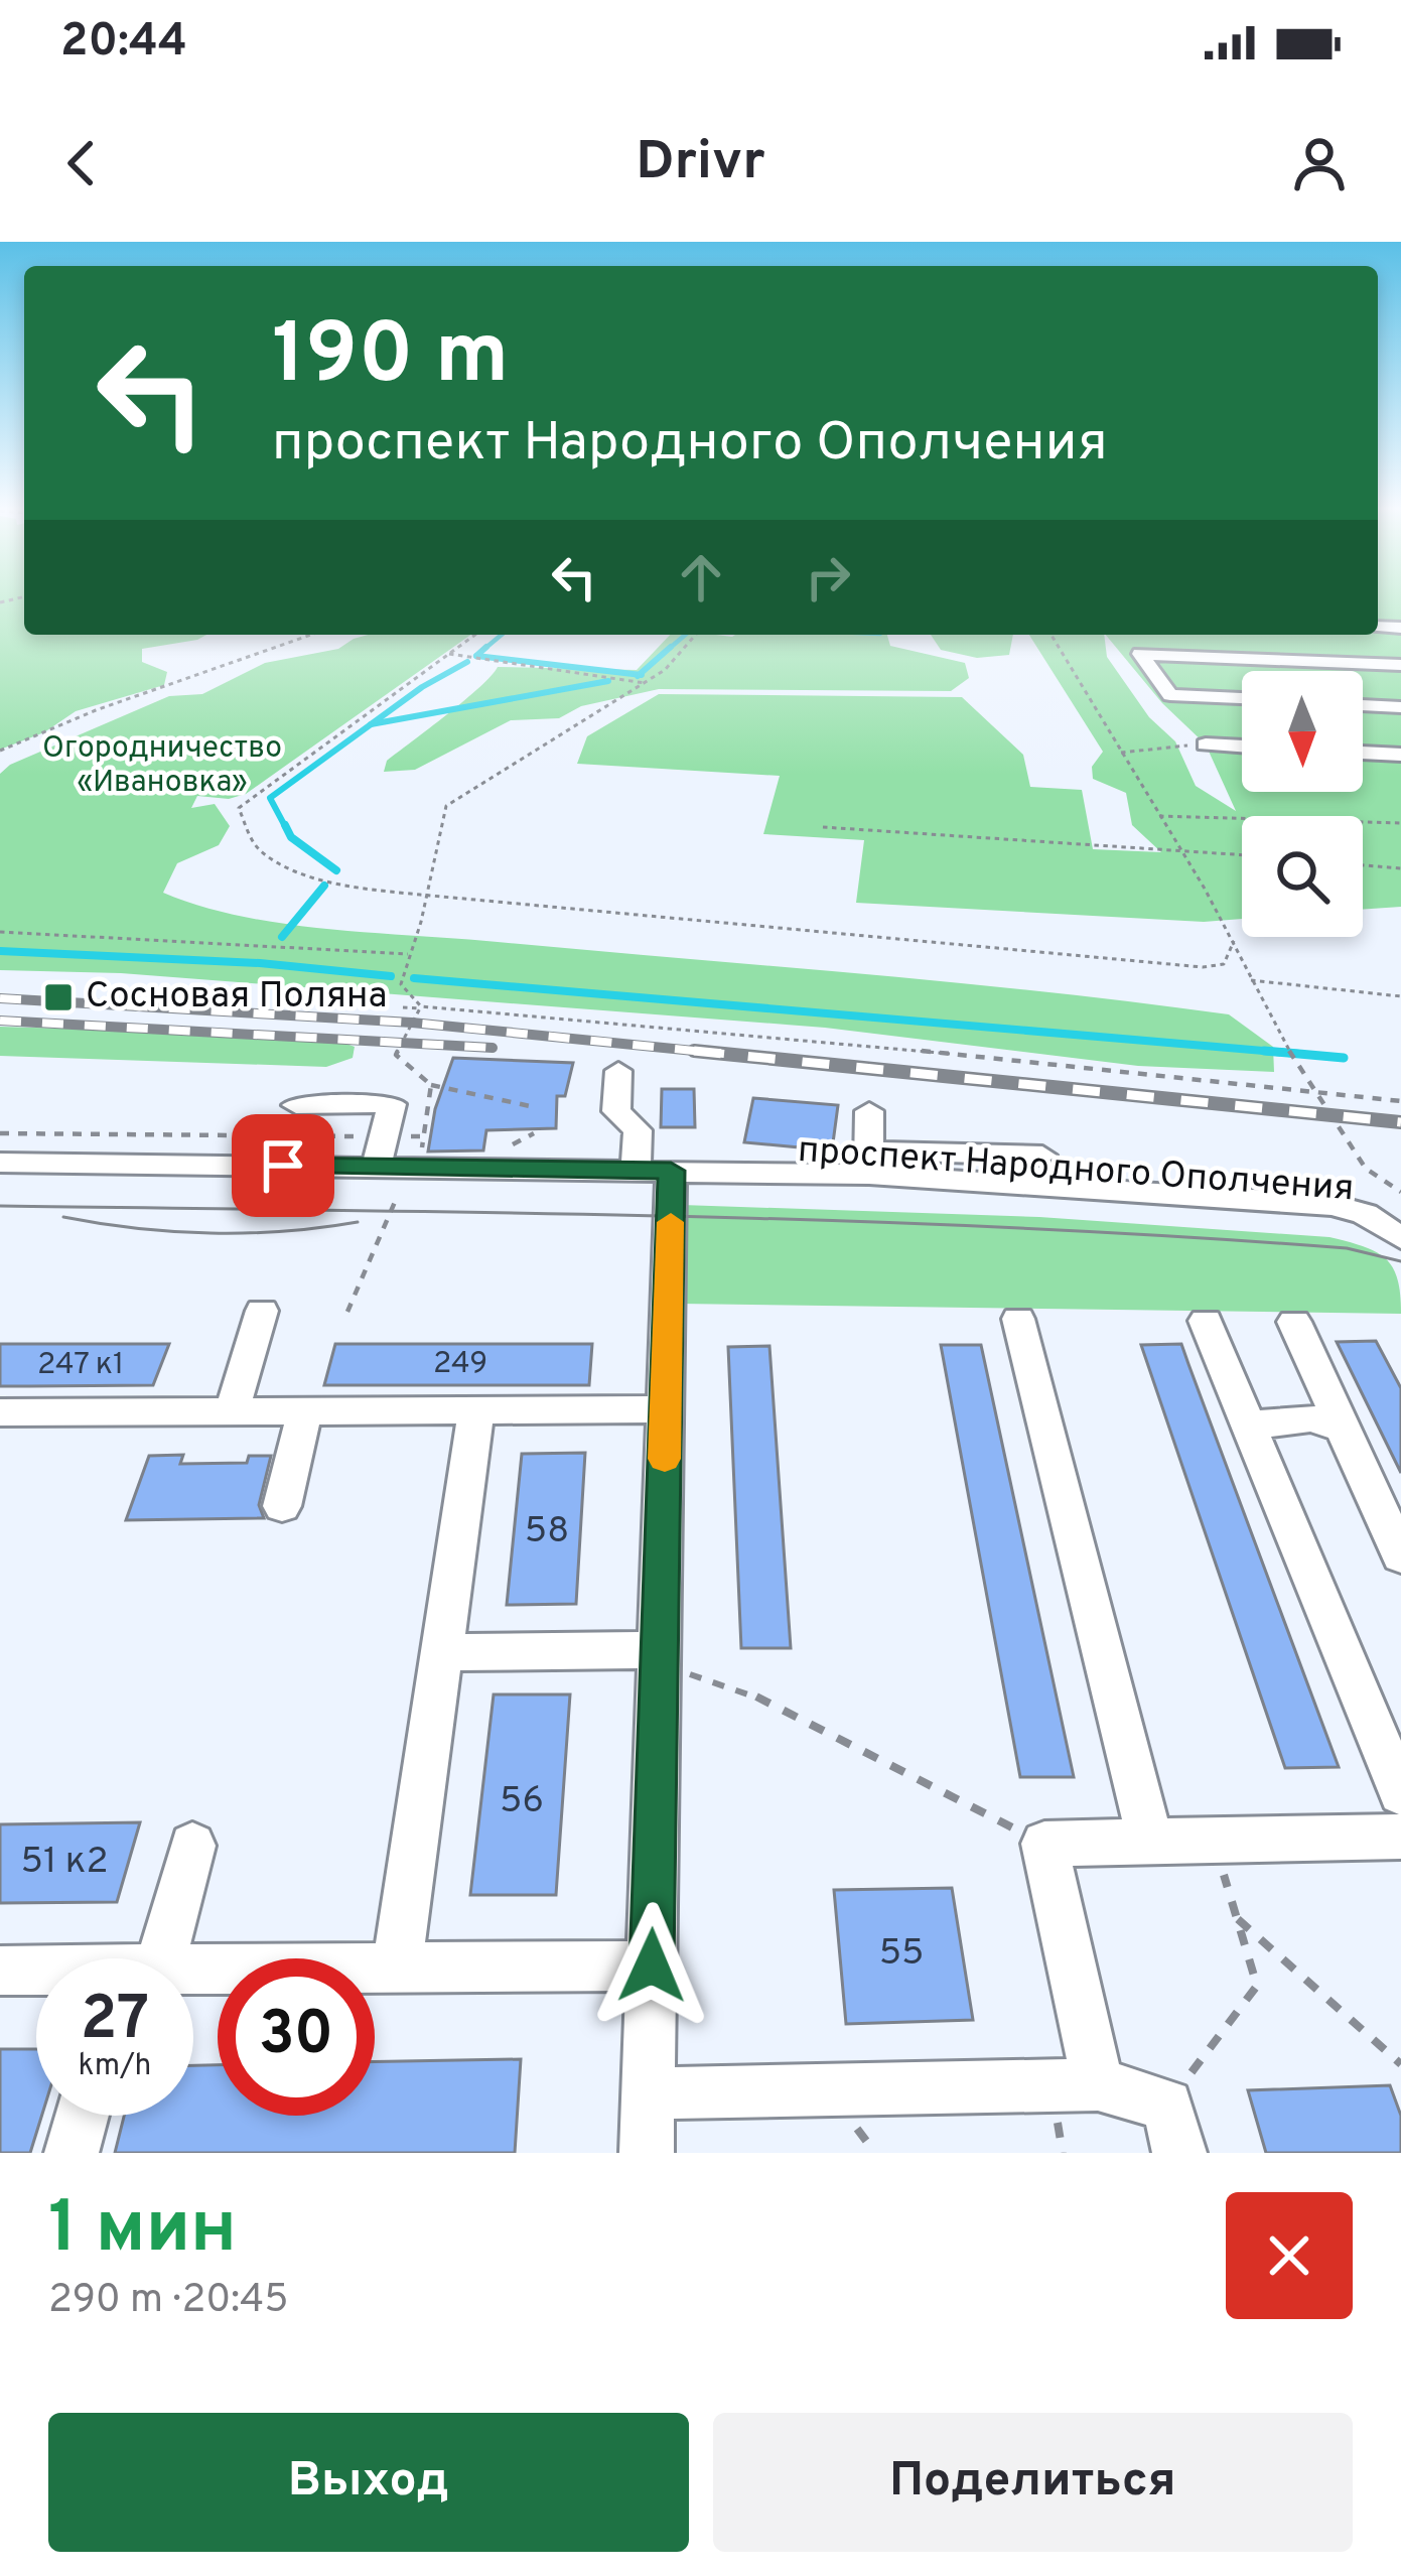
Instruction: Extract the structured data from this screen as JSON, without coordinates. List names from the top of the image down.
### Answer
{
  "streets": {
    "street": ["проспект Народного Ополчения"]
  },
  "parks": ["Огородничество «Ивановка»"],
  "places": {
    "transit": ["Сосновая Поляна"]
  },
  "house_numbers": [
    "249",
    "247 к1",
    "58",
    "56",
    "51 к2",
    "55"
  ],
  "north": "bottom",
  "page": {
    "status": "20:44",
    "header": "Drivr",
    "turn": ["190 m", "проспект Народного Ополчения"],
    "speed": "27 km/h",
    "limit": "30",
    "heading": ["1 мин", "290 m · 20:45"],
    "buttons": ["Выход", "Поделиться"]
  }
}
